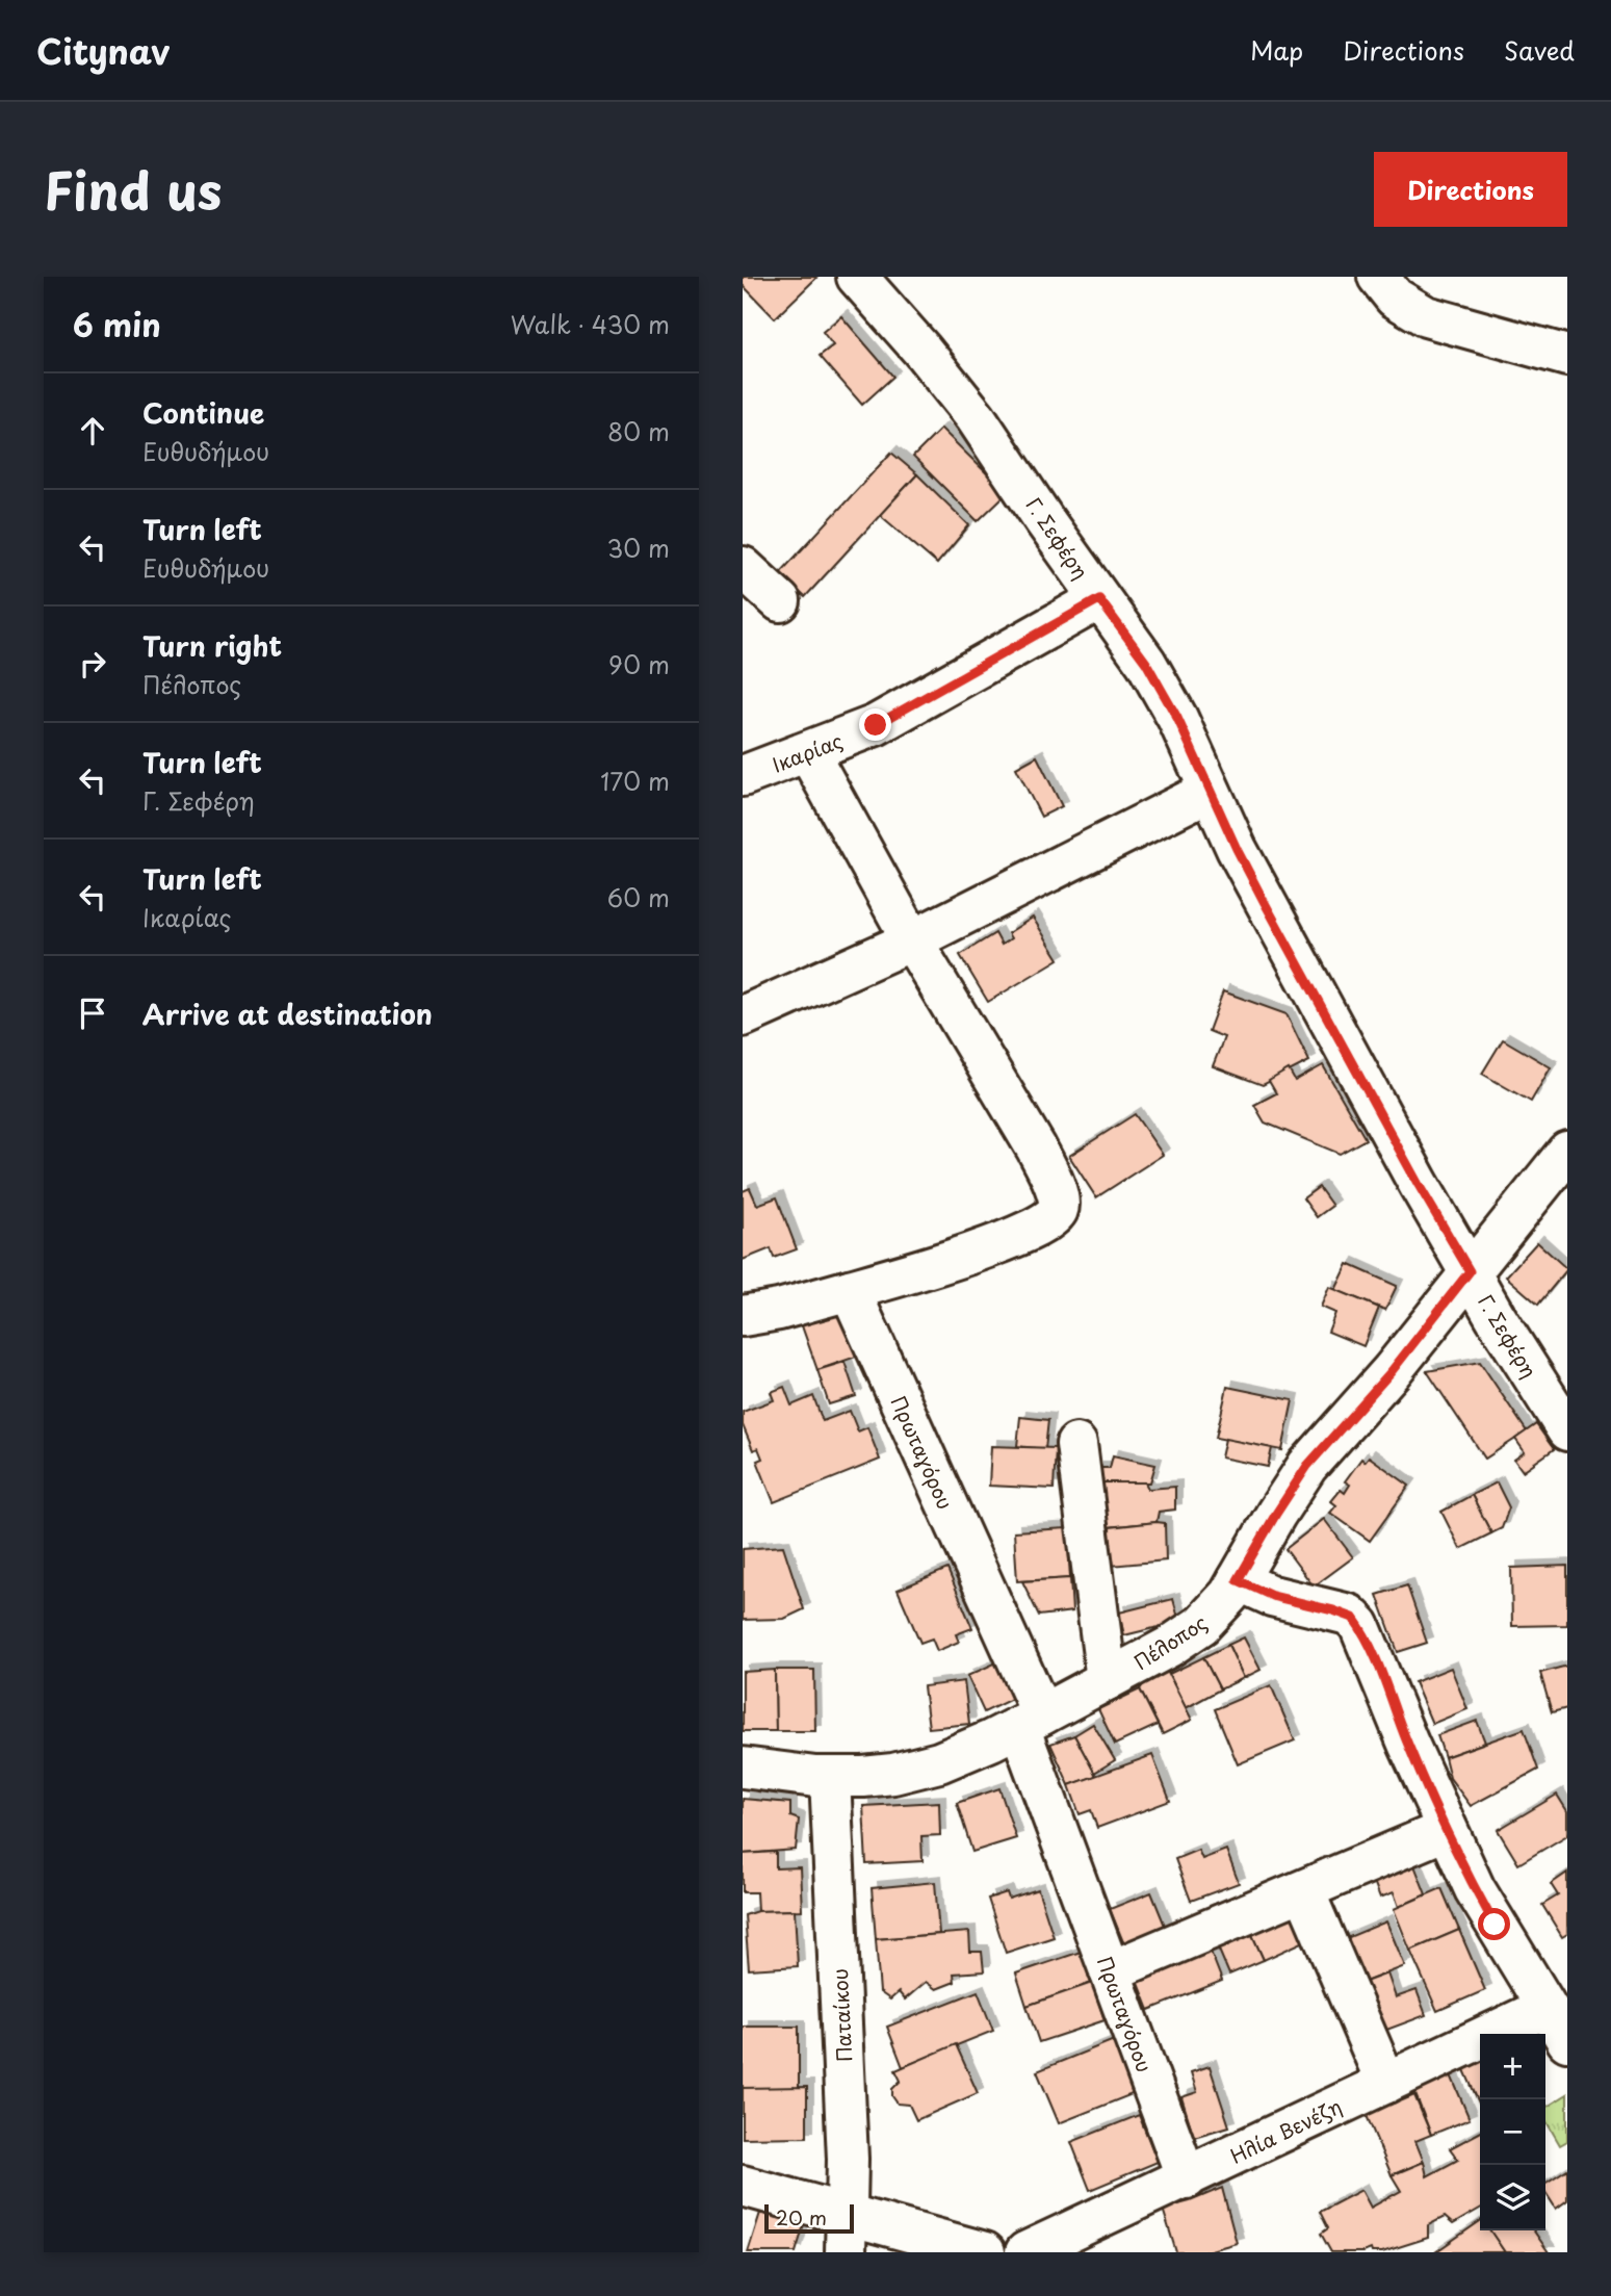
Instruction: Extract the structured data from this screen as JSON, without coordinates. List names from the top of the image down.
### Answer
{
  "streets": {
    "street": [
      "Γ. Σεφέρη",
      "Ικαρίας",
      "Πρωταγόρου",
      "Πέλοπος",
      "Παταίκου",
      "Ηλία Βενέζη"
    ]
  },
  "crossings": [
    ["Γ. Σεφέρη", "Ικαρίας"],
    ["Γ. Σεφέρη", "Πέλοπος"],
    ["Πρωταγόρου", "Πέλοπος"],
    ["Πρωταγόρου", "Ηλία Βενέζη"],
    ["Πέλοπος", "Παταίκου"]
  ],
  "scale_bar": "20 m",
  "page": {
    "header": "Citynav",
    "nav": ["Map", "Directions", "Saved"],
    "title": "Find us",
    "buttons": "Directions",
    "heading": ["6 min", "Walk · 430 m"],
    "list": [
      ["Continue", "Ευθυδήμου", "80 m"],
      ["Turn left", "Ευθυδήμου", "30 m"],
      ["Turn right", "Πέλοπος", "90 m"],
      ["Turn left", "Γ. Σεφέρη", "170 m"],
      ["Turn left", "Ικαρίας", "60 m"],
      "Arrive at destination"
    ],
    "map_buttons": ["+", "−"],
    "scale": "20 m"
  }
}
